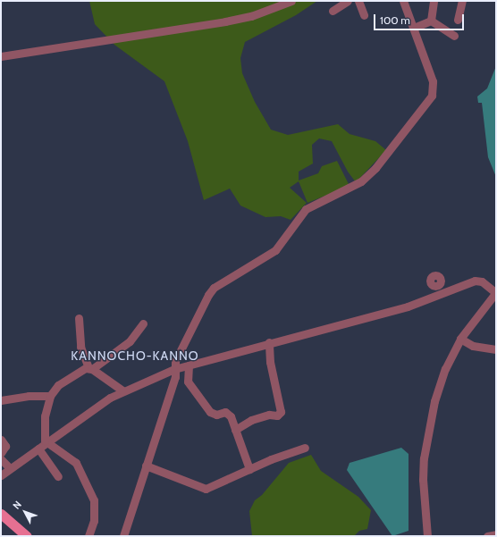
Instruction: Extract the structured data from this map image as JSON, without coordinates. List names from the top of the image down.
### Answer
{
  "districts": ["KANNOCHO-KANNO"],
  "scale_bar": "100 m",
  "north": "top left"
}
